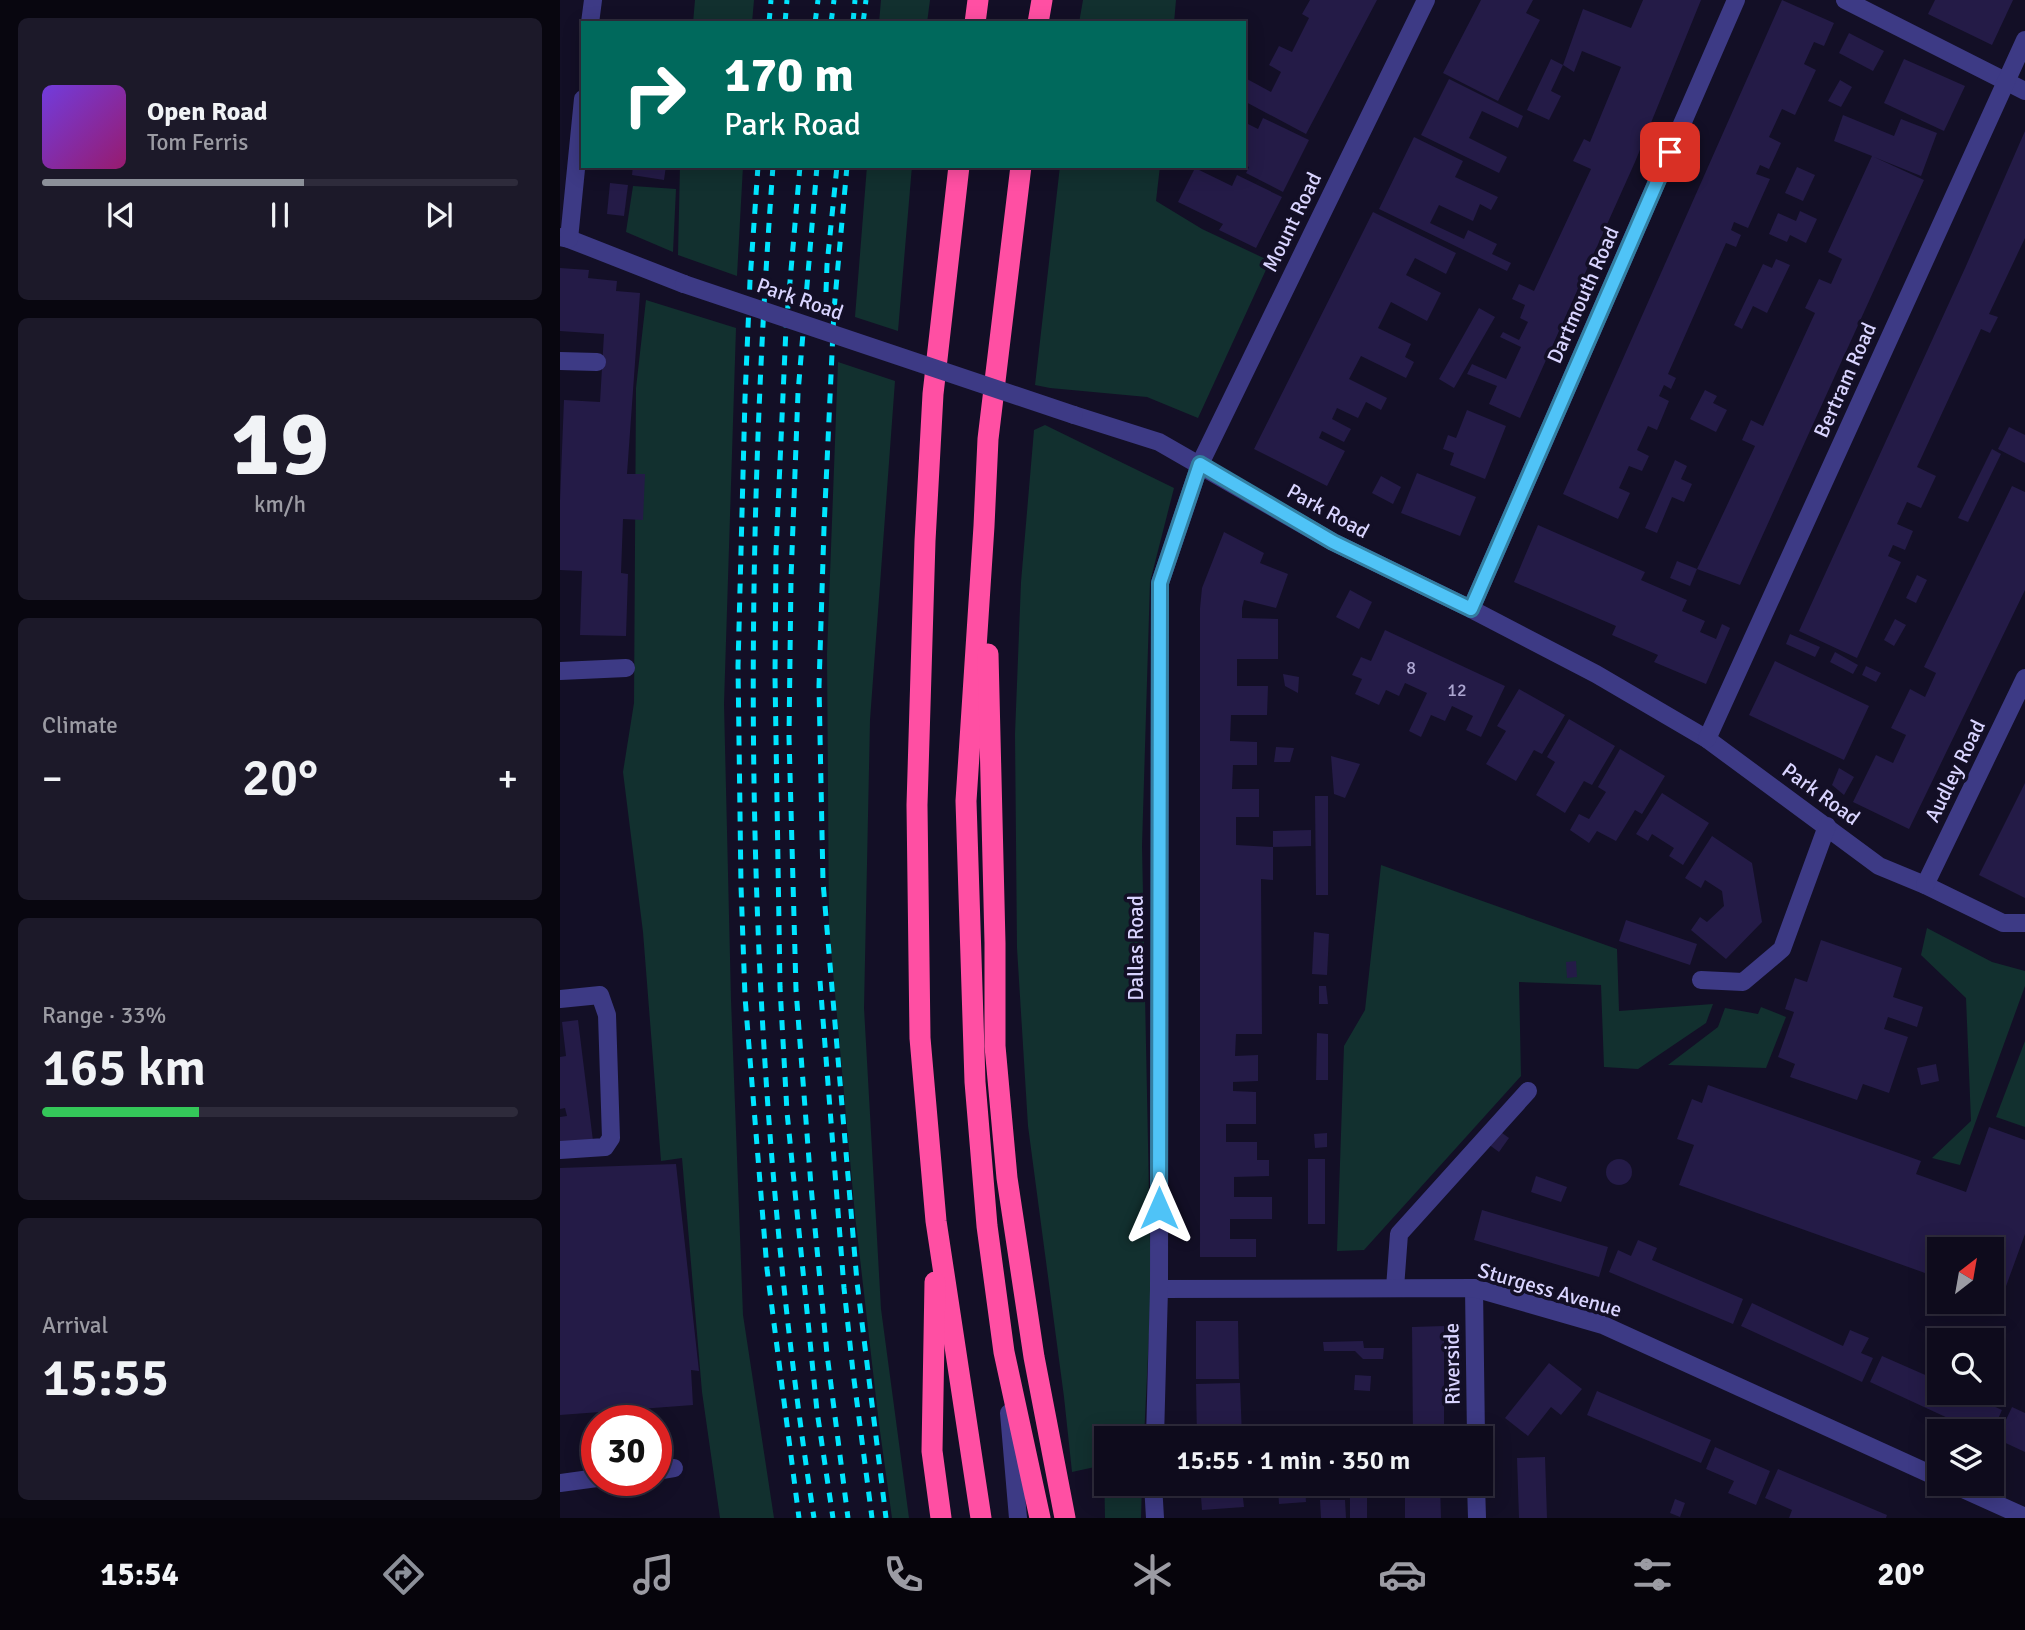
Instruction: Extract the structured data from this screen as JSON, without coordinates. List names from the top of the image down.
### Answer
{
  "streets": {
    "street": [
      "Mount Road",
      "Dartmouth Road",
      "Park Road",
      "Bertram Road",
      "Audley Road",
      "Dallas Road",
      "Sturgess Avenue",
      "Riverside"
    ]
  },
  "crossings": [
    ["Mount Road", "Park Road"],
    ["Mount Road", "Dallas Road"],
    ["Dartmouth Road", "Park Road"],
    ["Park Road", "Bertram Road"],
    ["Park Road", "Audley Road"],
    ["Park Road", "Dallas Road"],
    ["Dallas Road", "Sturgess Avenue"],
    ["Sturgess Avenue", "Riverside"]
  ],
  "house_numbers": ["8", "12"],
  "north": "top right",
  "page": {
    "turn": ["170 m", "Park Road"],
    "song": ["Open Road", "Tom Ferris"],
    "tile": [
      ["19", "km/h"],
      "Climate",
      ["Range · 33%", "165 km"],
      ["Arrival", "15:55"]
    ],
    "heat": ["−", "20°", "+"],
    "limit": "30",
    "trip": "15:55 · 1 min · 350 m",
    "tabs": ["15:54", "20°"]
  }
}
